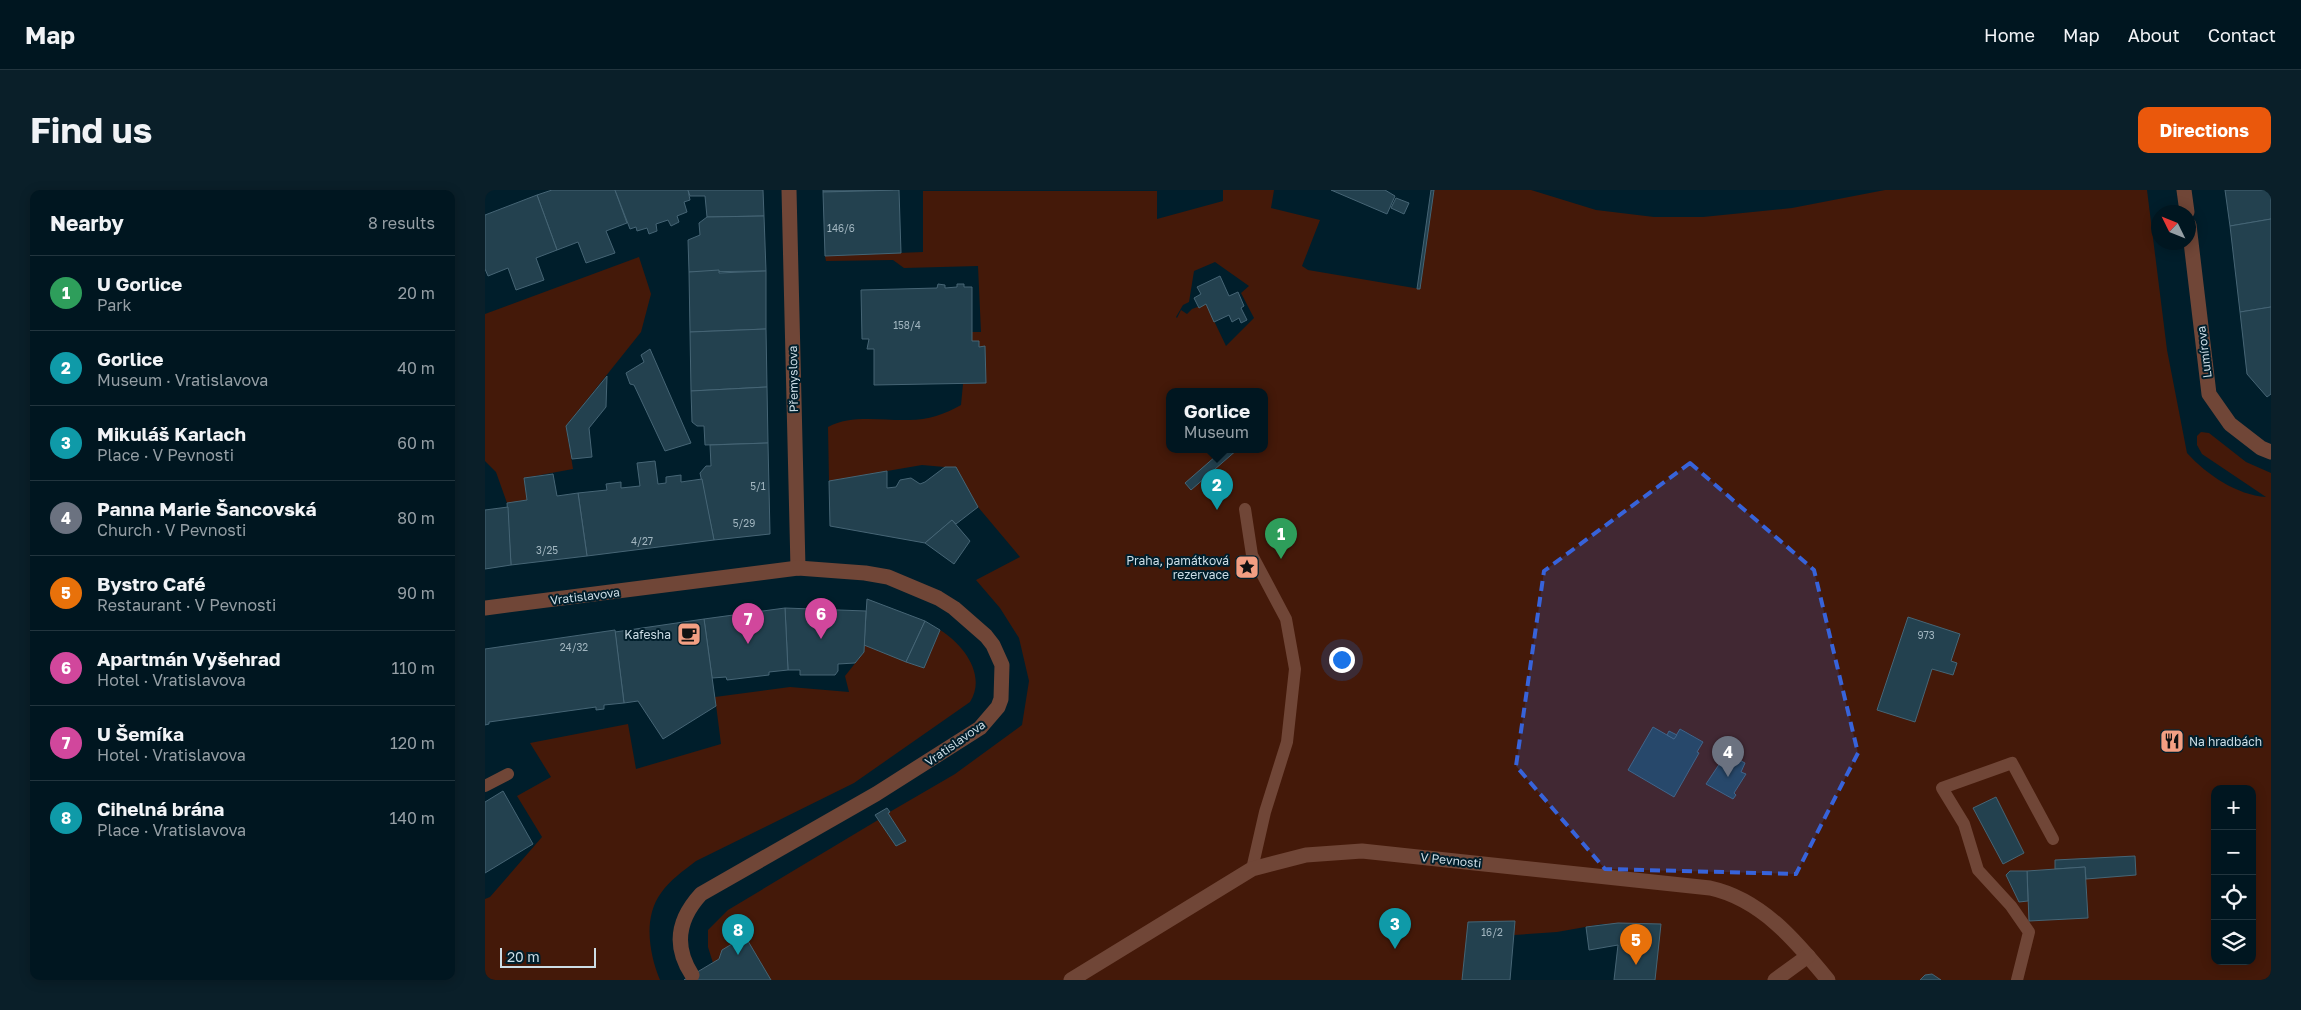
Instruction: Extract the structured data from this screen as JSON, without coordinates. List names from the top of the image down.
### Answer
{
  "streets": {
    "street": [
      "Lumírova",
      "Přemyslova",
      "Vratislavova",
      "V Pevnosti"
    ]
  },
  "crossings": [
    ["Přemyslova", "Vratislavova"]
  ],
  "places": {
    "place": ["Praha, památková rezervace"],
    "cafe": ["Kafesha"],
    "restaurant": ["Na hradbách"]
  },
  "house_numbers": [
    "146/6",
    "158/4",
    "5/1",
    "5/29",
    "4/27",
    "3/25",
    "973",
    "24/32",
    "16/2"
  ],
  "scale_bar": "20 m",
  "north": "top left",
  "page": {
    "header": "Map",
    "nav": [
      "Home",
      "Map",
      "About",
      "Contact"
    ],
    "buttons": "Directions",
    "title": "Find us",
    "heading": ["Nearby", "8 results"],
    "list": [
      {
        "mark": "1",
        "name": "U Gorlice",
        "note": "Park",
        "value": "20 m"
      },
      {
        "mark": "2",
        "name": "Gorlice",
        "note": "Museum · Vratislavova",
        "value": "40 m"
      },
      {
        "mark": "3",
        "name": "Mikuláš Karlach",
        "note": "Place · V Pevnosti",
        "value": "60 m"
      },
      {
        "mark": "4",
        "name": "Panna Marie Šancovská",
        "note": "Church · V Pevnosti",
        "value": "80 m"
      },
      {
        "mark": "5",
        "name": "Bystro Café",
        "note": "Restaurant · V Pevnosti",
        "value": "90 m"
      },
      {
        "mark": "6",
        "name": "Apartmán Vyšehrad",
        "note": "Hotel · Vratislavova",
        "value": "110 m"
      },
      {
        "mark": "7",
        "name": "U Šemíka",
        "note": "Hotel · Vratislavova",
        "value": "120 m"
      },
      {
        "mark": "8",
        "name": "Cihelná brána",
        "note": "Place · Vratislavova",
        "value": "140 m"
      }
    ],
    "popup": ["Gorlice", "Museum"],
    "pins": [
      "2",
      "1",
      "6",
      "7",
      "4",
      "3",
      "8",
      "5"
    ],
    "map_buttons": ["+", "−"],
    "scale": "20 m"
  }
}
